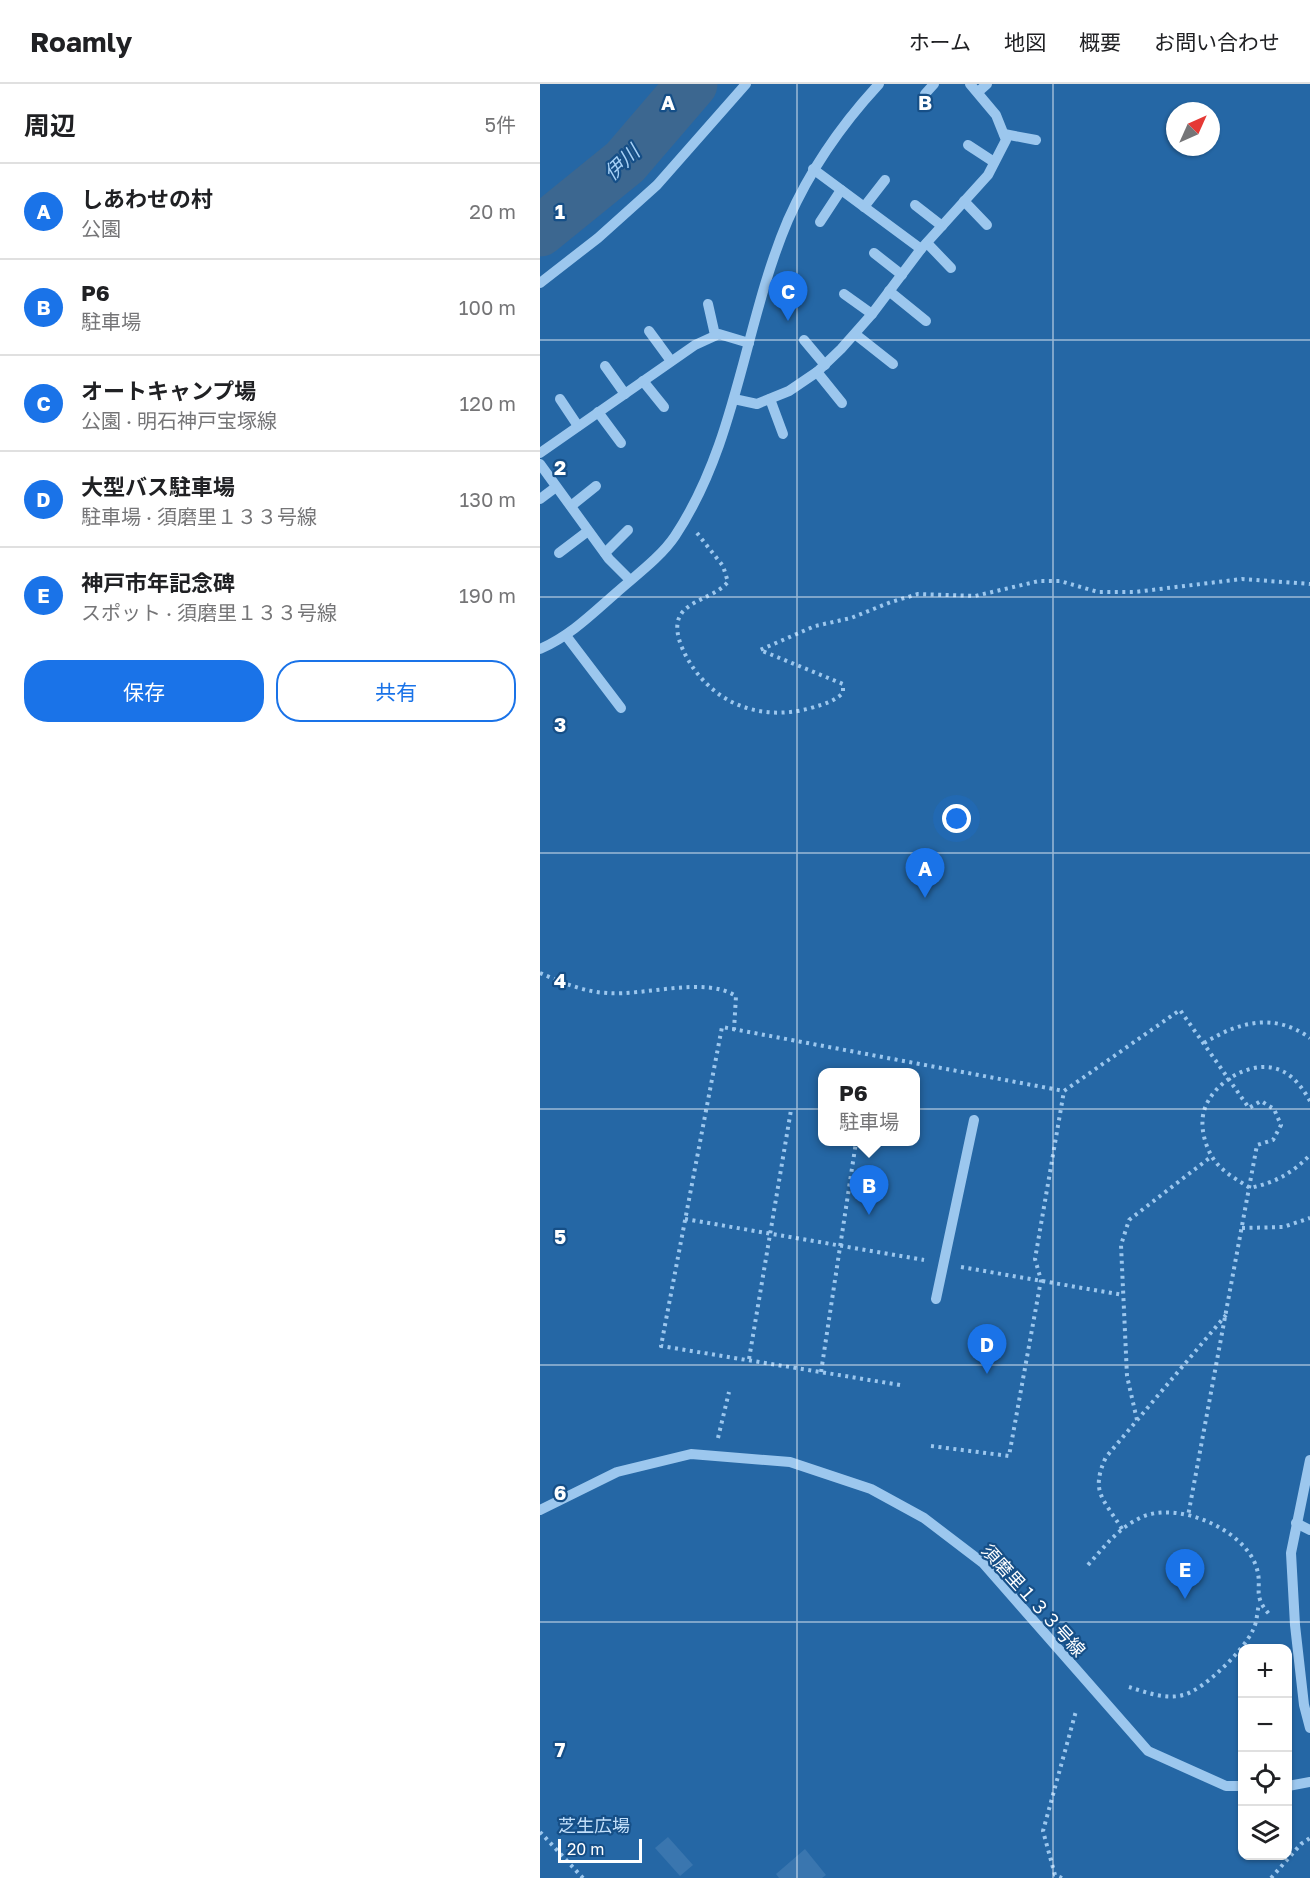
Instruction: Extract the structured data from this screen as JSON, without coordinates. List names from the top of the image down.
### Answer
{
  "streets": {
    "street": ["須磨里１３３号線"]
  },
  "water": ["伊川"],
  "parks": ["芝生広場"],
  "scale_bar": "20 m",
  "north": "top right",
  "page": {
    "header": "Roamly",
    "nav": [
      "ホーム",
      "地図",
      "概要",
      "お問い合わせ"
    ],
    "heading": ["周辺", "5件"],
    "list": [
      {
        "mark": "A",
        "name": "しあわせの村",
        "note": "公園",
        "value": "20 m"
      },
      {
        "mark": "B",
        "name": "P6",
        "note": "駐車場",
        "value": "100 m"
      },
      {
        "mark": "C",
        "name": "オートキャンプ場",
        "note": "公園 · 明石神戸宝塚線",
        "value": "120 m"
      },
      {
        "mark": "D",
        "name": "大型バス駐車場",
        "note": "駐車場 · 須磨里１３３号線",
        "value": "130 m"
      },
      {
        "mark": "E",
        "name": "神戸市年記念碑",
        "note": "スポット · 須磨里１３３号線",
        "value": "190 m"
      }
    ],
    "pins": [
      "C",
      "A",
      "B",
      "D",
      "E"
    ],
    "buttons": ["保存", "共有"],
    "popup": ["P6", "駐車場"],
    "map_buttons": ["+", "−"],
    "scale": "20 m"
  },
  "grid": {
    "columns": ["A", "B"],
    "rows": [
      "1",
      "2",
      "3",
      "4",
      "5",
      "6",
      "7"
    ]
  }
}
